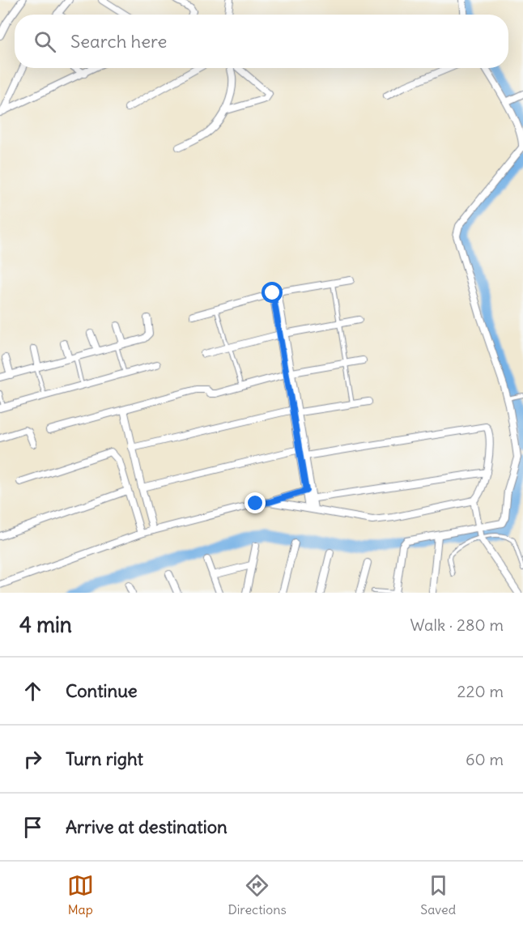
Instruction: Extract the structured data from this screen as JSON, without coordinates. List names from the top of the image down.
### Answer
{
  "page": {
    "search": "Search here",
    "heading": ["4 min", "Walk · 280 m"],
    "list": [
      ["Continue", "220 m"],
      ["Turn right", "60 m"],
      "Arrive at destination"
    ],
    "nav": ["Map", "Directions", "Saved"]
  }
}
